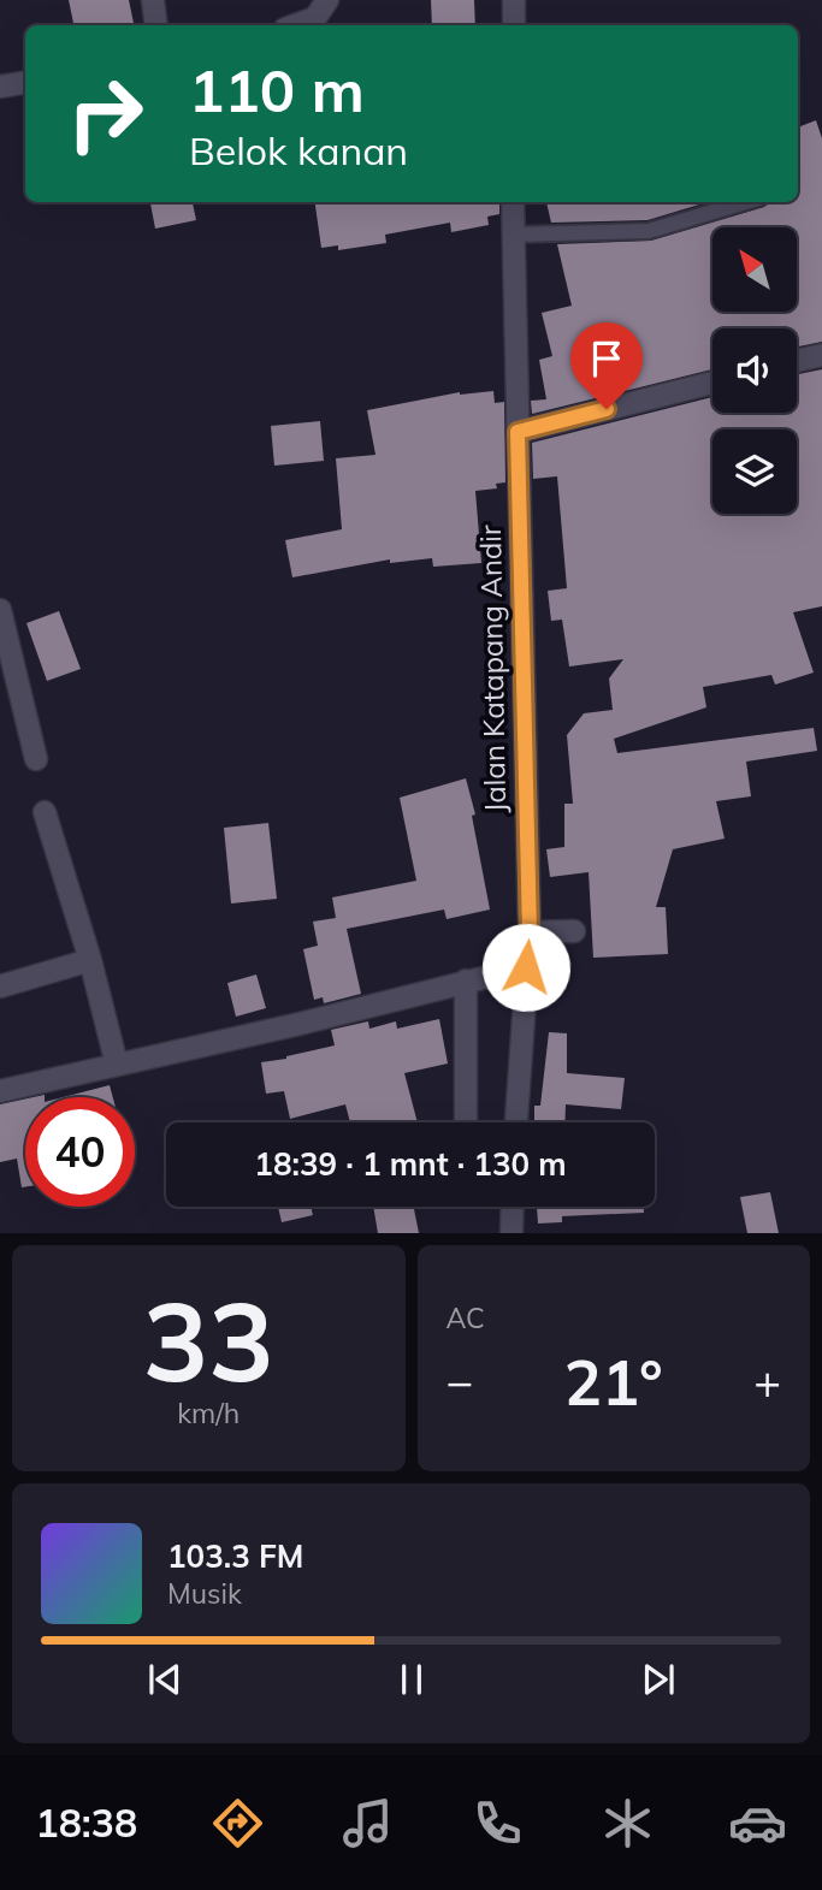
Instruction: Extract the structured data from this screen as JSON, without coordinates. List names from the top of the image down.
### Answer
{
  "streets": {
    "street": ["Jalan Katapang Andir"]
  },
  "north": "top left",
  "page": {
    "turn": ["110 m", "Belok kanan"],
    "limit": "40",
    "trip": "18:39 · 1 mnt · 130 m",
    "tile": [
      ["33", "km/h"],
      "AC"
    ],
    "heat": ["−", "21°", "+"],
    "song": ["103.3 FM", "Musik"],
    "tabs": "18:38"
  }
}
